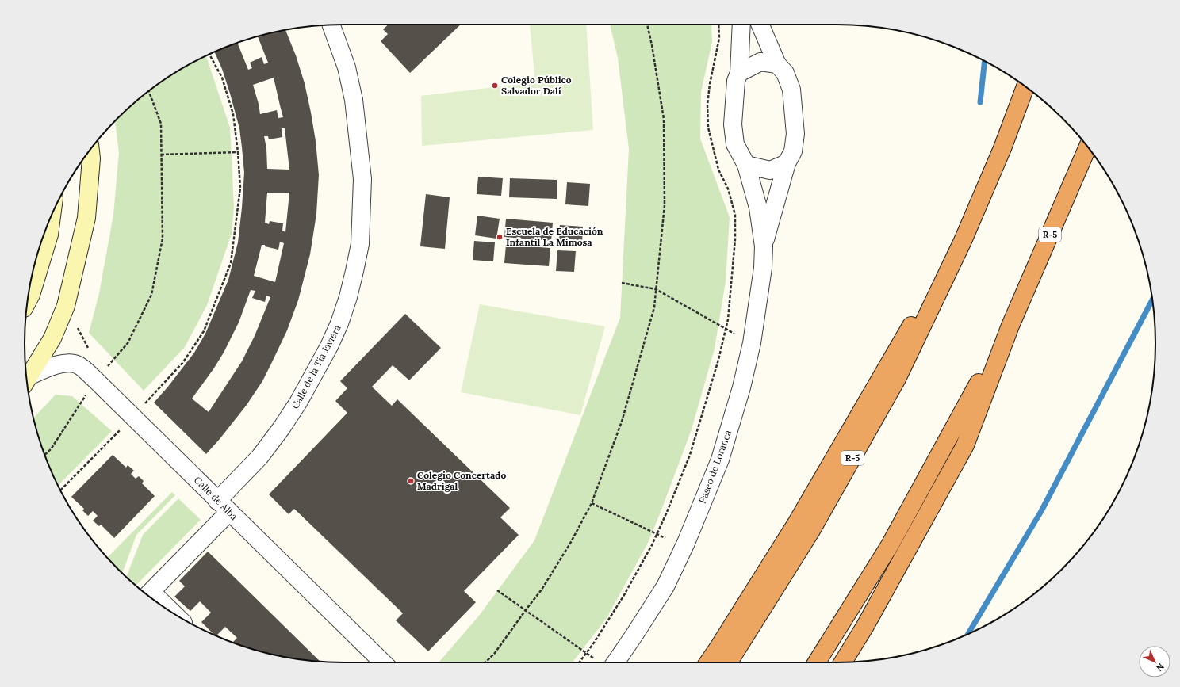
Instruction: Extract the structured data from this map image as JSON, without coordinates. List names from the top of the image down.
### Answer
{
  "streets": {
    "highway": ["R-5"],
    "street": ["Calle de la Tía Javiera", "Paseo de Loranca", "Calle de Alba"]
  },
  "crossings": [
    ["Calle de la Tía Javiera", "Calle de Alba"]
  ],
  "places": ["Colegio Público Salvador Dalí", "Escuela de Educación Infantil La Mimosa", "Colegio Concertado Madrigal"],
  "north": "bottom right"
}
